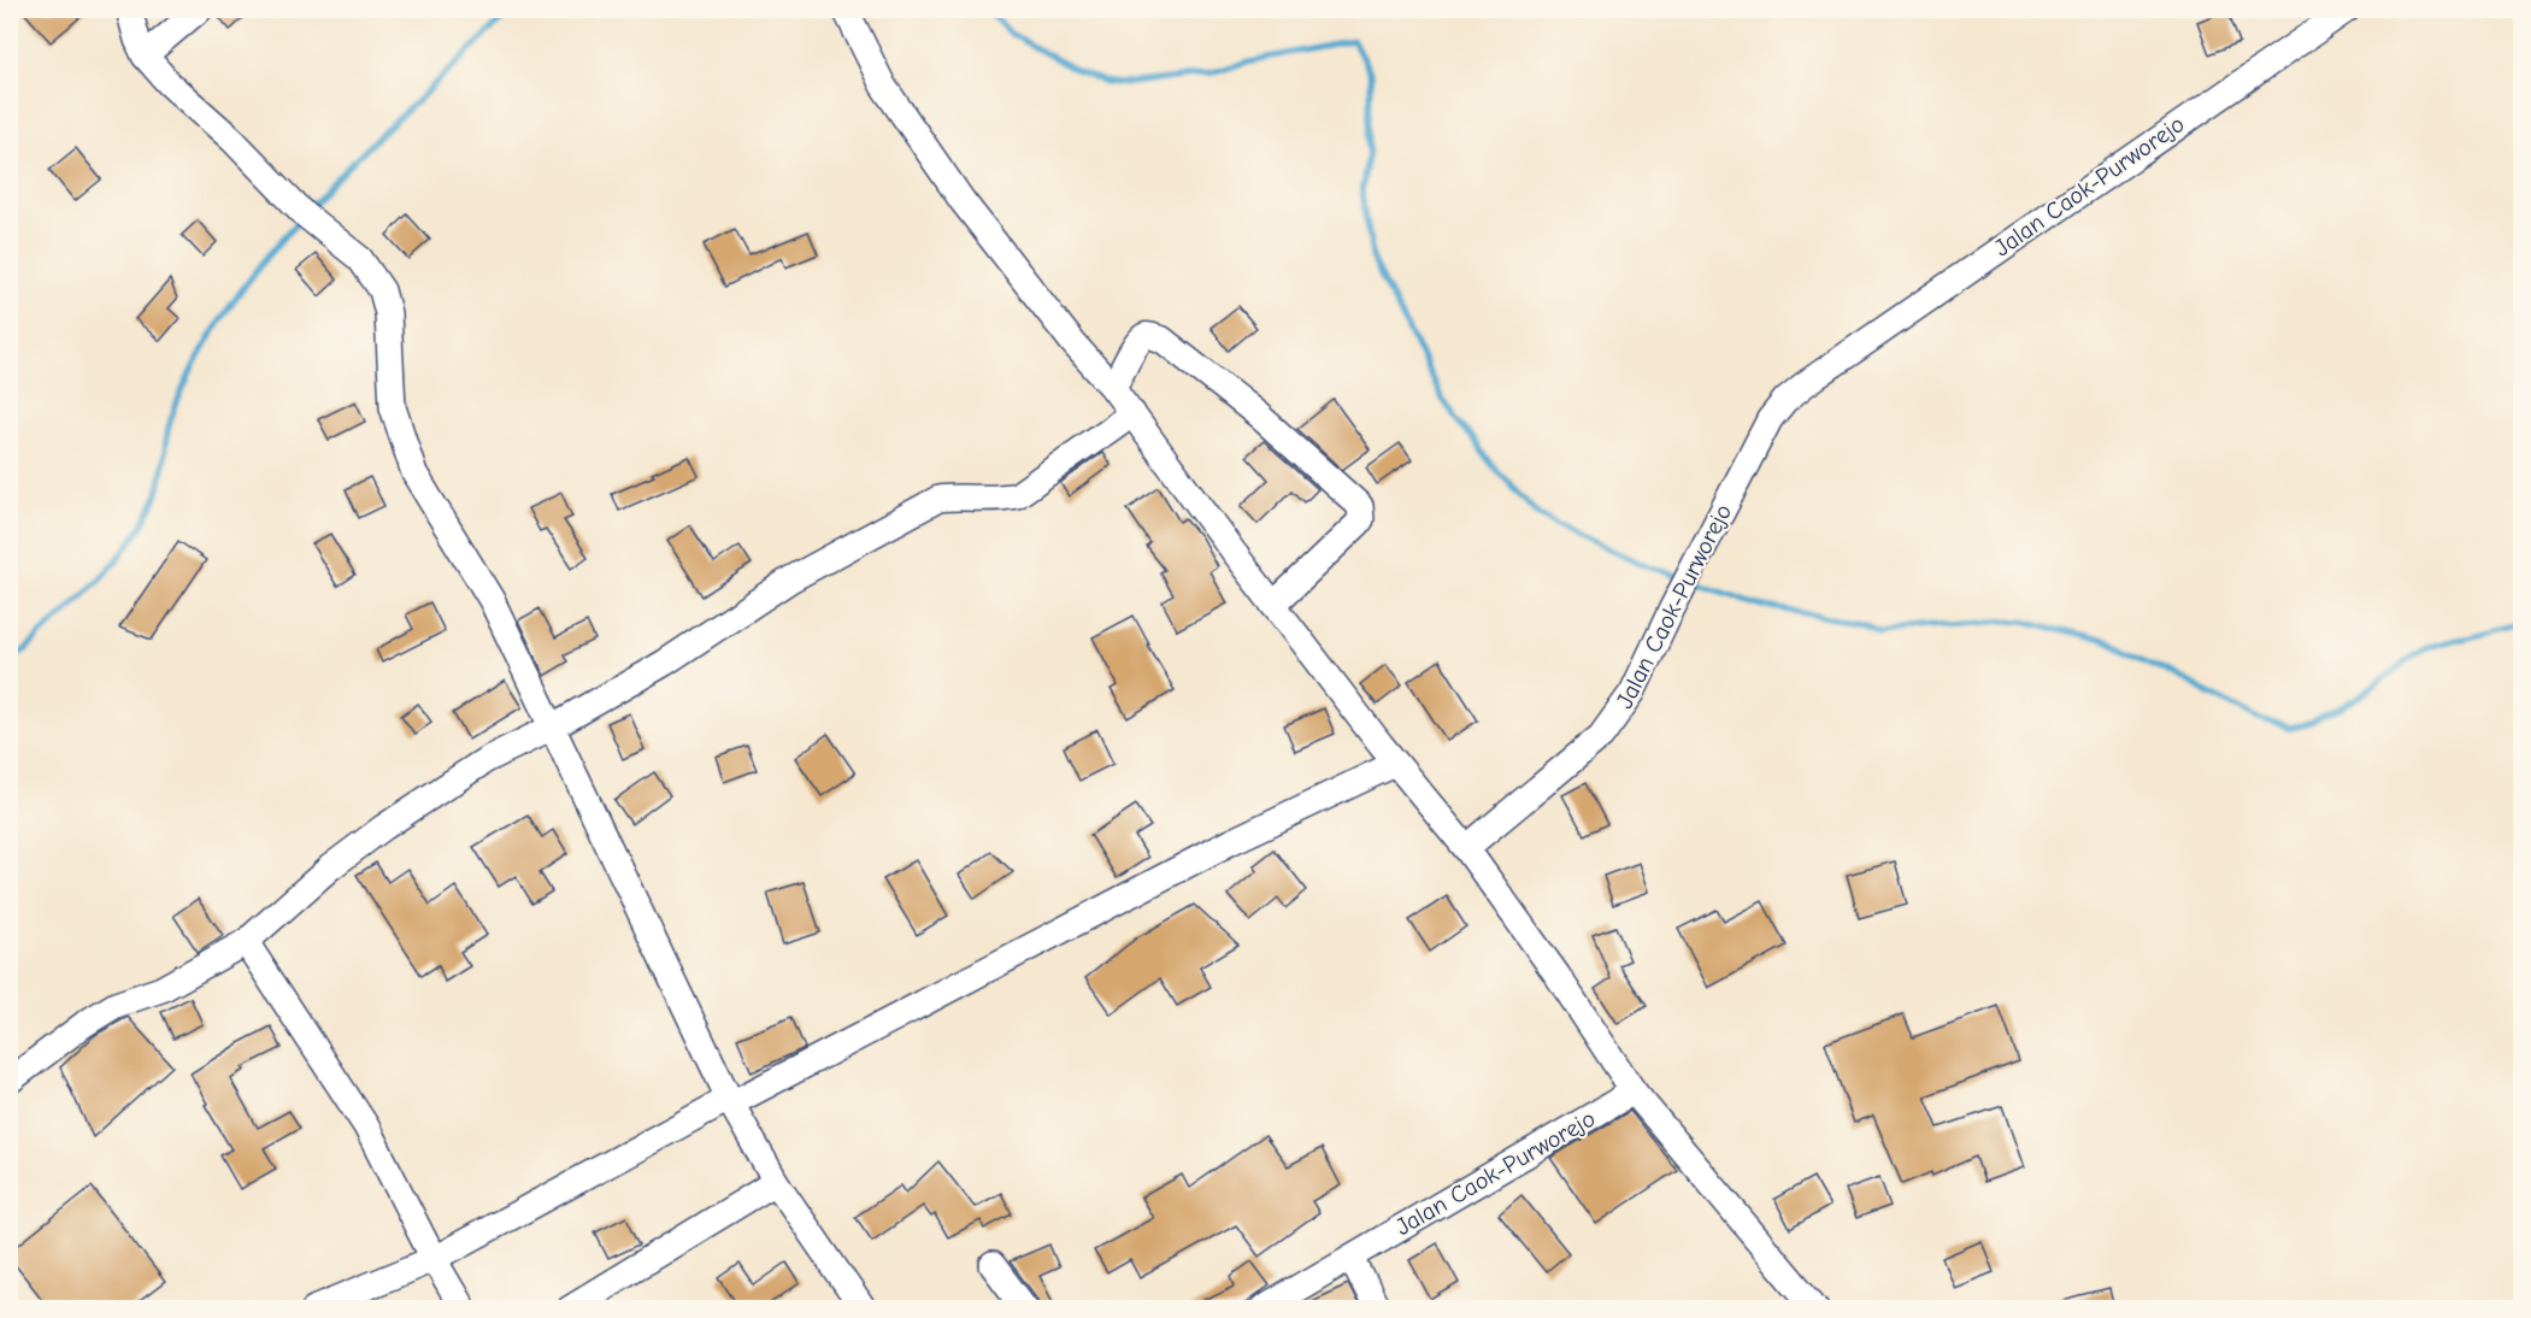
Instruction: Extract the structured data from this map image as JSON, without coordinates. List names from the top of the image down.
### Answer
{
  "streets": {
    "street": ["Jalan Caok-Purworejo"]
  }
}
